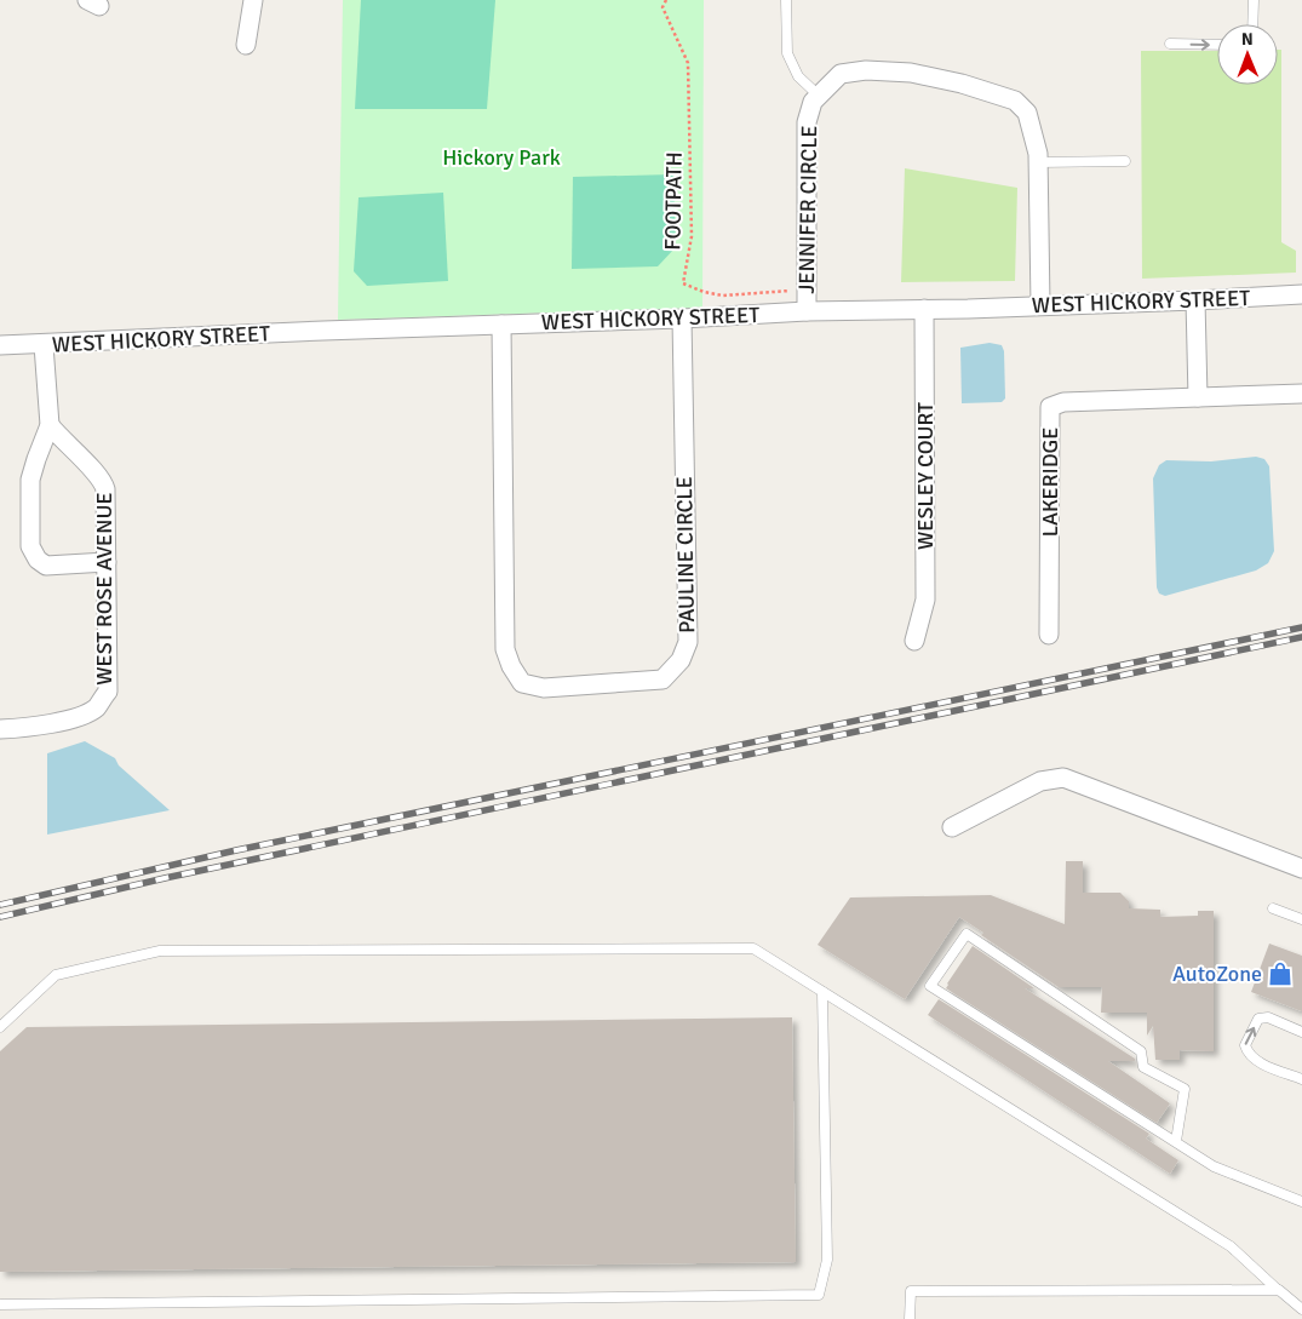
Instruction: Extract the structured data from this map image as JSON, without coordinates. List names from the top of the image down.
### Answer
{
  "streets": {
    "street": [
      "JENNIFER CIRCLE",
      "WEST HICKORY STREET",
      "WESLEY COURT",
      "LAKERIDGE",
      "PAULINE CIRCLE",
      "WEST ROSE AVENUE"
    ],
    "path": ["FOOTPATH"]
  },
  "crossings": [
    ["FOOTPATH", "JENNIFER CIRCLE"],
    ["JENNIFER CIRCLE", "WEST HICKORY STREET"],
    ["WEST HICKORY STREET", "WESLEY COURT"],
    ["WEST HICKORY STREET", "PAULINE CIRCLE"]
  ],
  "parks": ["Hickory Park"],
  "places": {
    "shop": ["AutoZone"]
  },
  "north": "top"
}
